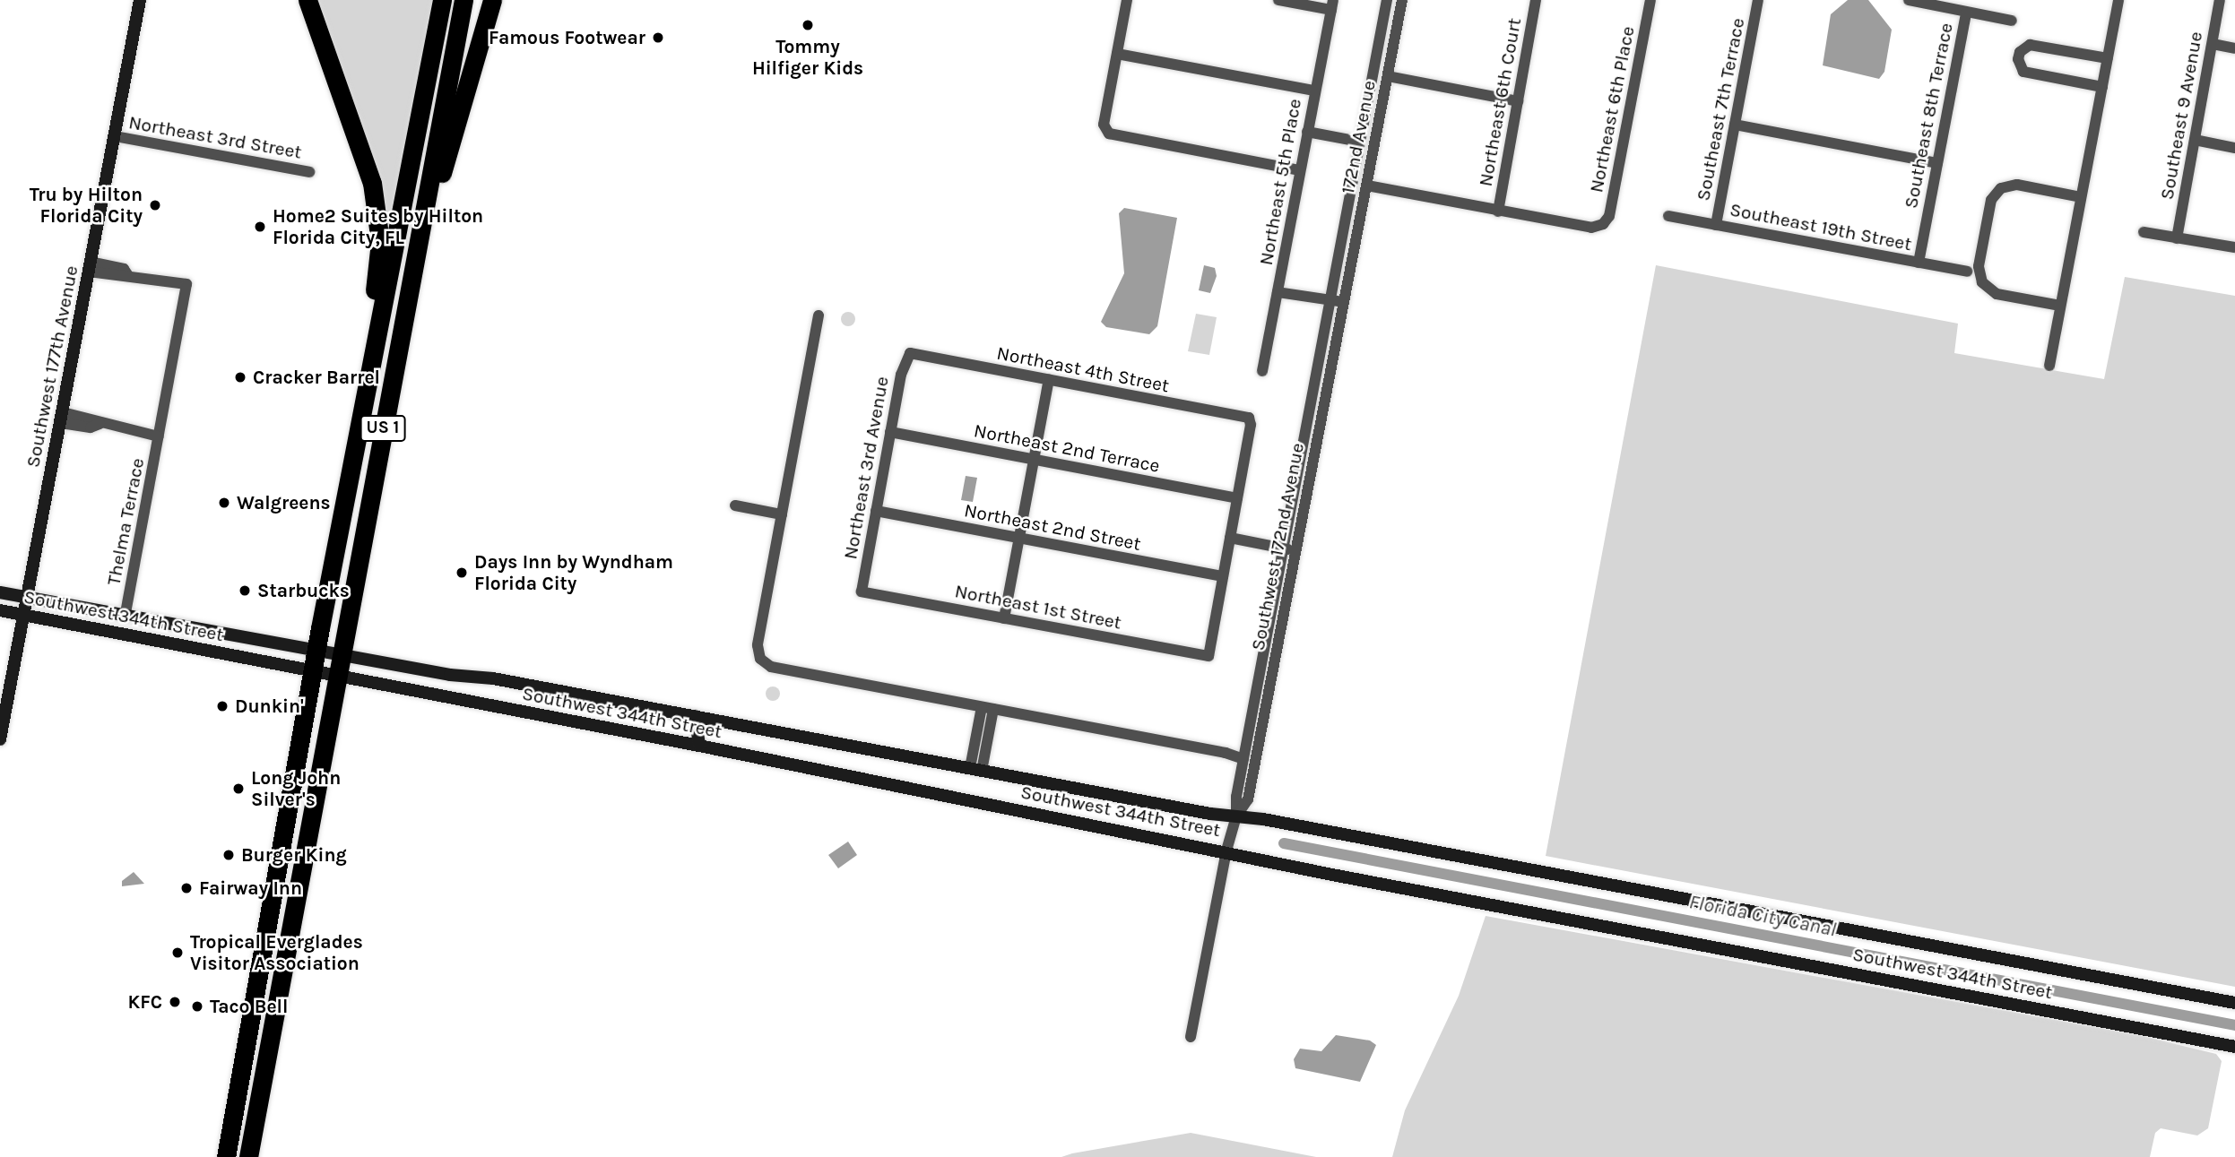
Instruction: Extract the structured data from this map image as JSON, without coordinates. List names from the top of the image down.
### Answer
{
  "streets": {
    "highway": ["US 1"],
    "main road": ["Southwest 177th Avenue", "Southwest 344th Street"],
    "street": [
      "Northeast 6th Court",
      "Northeast 6th Place",
      "Southeast 7th Terrace",
      "Southeast 8th Terrace",
      "Southeast 9 Avenue",
      "Northeast 3rd Street",
      "172nd Avenue",
      "Northeast 5th Place",
      "Southeast 19th Street",
      "Northeast 4th Street",
      "Northeast 2nd Terrace",
      "Northeast 3rd Avenue",
      "Thelma Terrace",
      "Northeast 2nd Street",
      "Southwest 172nd Avenue",
      "Northeast 1st Street"
    ]
  },
  "crossings": [
    ["Northeast 6th Court", "Northeast 6th Place"],
    ["Southeast 7th Terrace", "Southeast 19th Street"],
    ["Southeast 8th Terrace", "Southeast 19th Street"],
    ["Northeast 3rd Street", "Southwest 177th Avenue"],
    ["172nd Avenue", "Southwest 172nd Avenue"],
    ["Southwest 177th Avenue", "Thelma Terrace"],
    ["Southwest 177th Avenue", "Southwest 344th Street"],
    ["Northeast 4th Street", "Northeast 2nd Terrace"],
    ["Northeast 4th Street", "Northeast 3rd Avenue"],
    ["US 1", "Southwest 344th Street"],
    ["Northeast 2nd Terrace", "Northeast 3rd Avenue"],
    ["Northeast 3rd Avenue", "Northeast 2nd Street"],
    ["Northeast 3rd Avenue", "Northeast 1st Street"],
    ["Thelma Terrace", "Southwest 344th Street"],
    ["Northeast 2nd Street", "Northeast 1st Street"],
    ["Southwest 172nd Avenue", "Southwest 344th Street"]
  ],
  "water": ["Florida City Canal"],
  "places": [
    "Tommy Hilfiger Kids",
    "Famous Footwear",
    "Tru by Hilton Florida City",
    "Home2 Suites by Hilton Florida City, FL",
    "Cracker Barrel",
    "Walgreens",
    "Days Inn by Wyndham Florida City",
    "Starbucks",
    "Dunkin'",
    "Long John Silver's",
    "Burger King",
    "Fairway Inn",
    "Tropical Everglades Visitor Association",
    "KFC",
    "Taco Bell"
  ]
}
